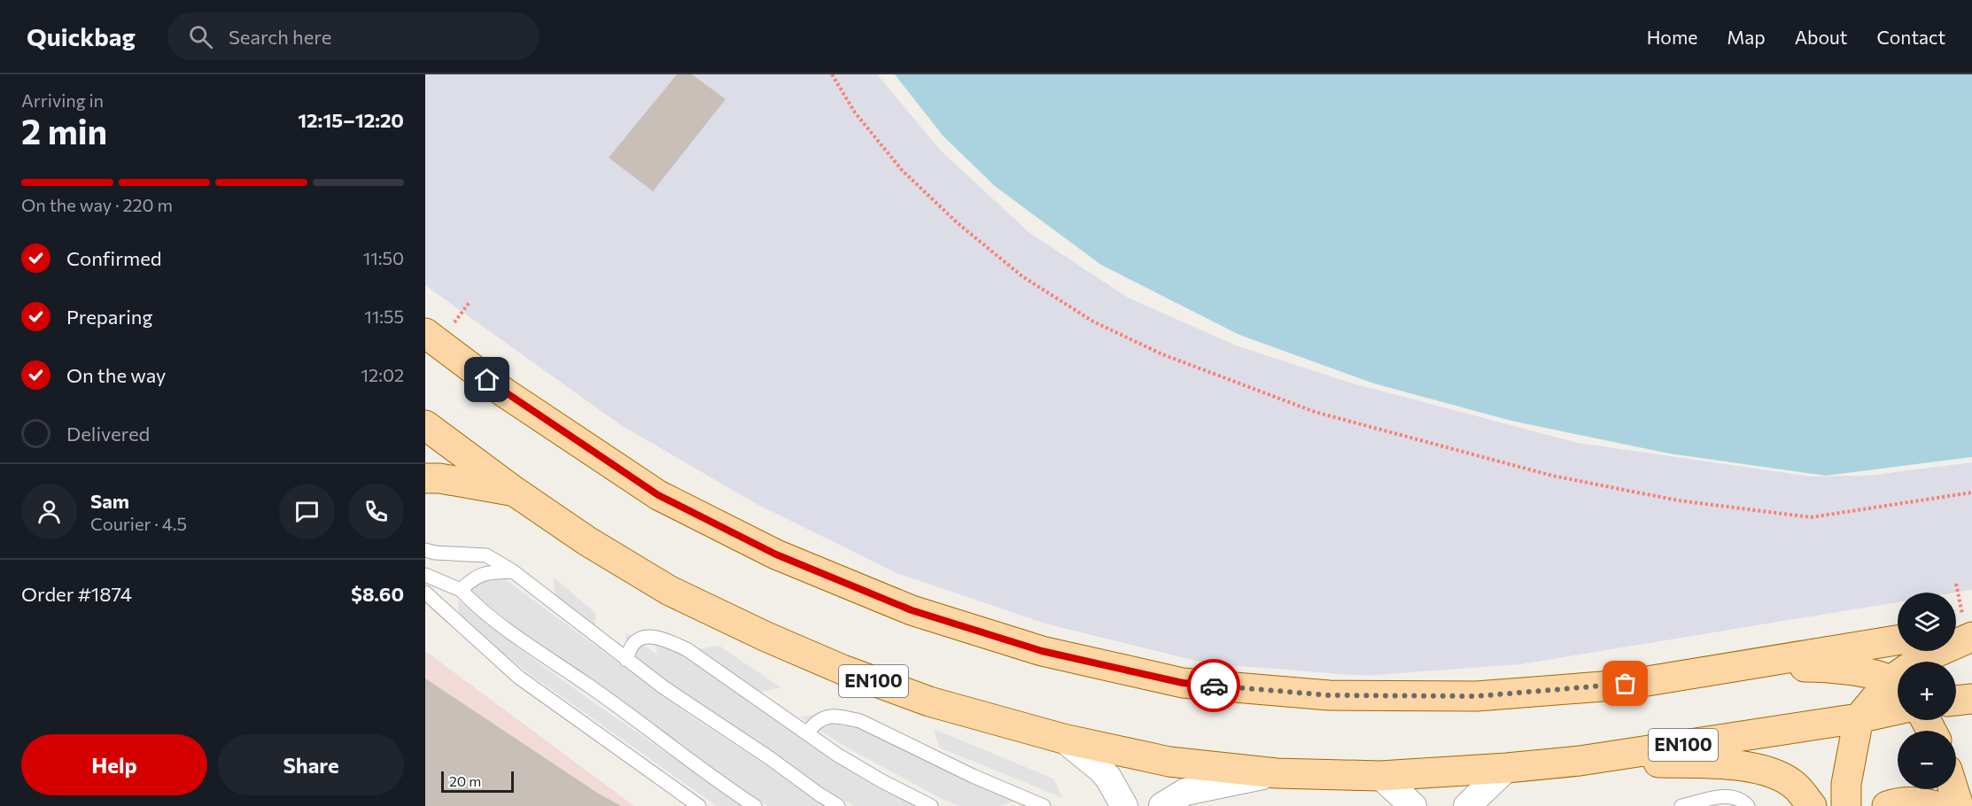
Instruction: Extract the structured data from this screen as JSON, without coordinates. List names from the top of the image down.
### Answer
{
  "streets": {
    "main road": ["EN100"]
  },
  "scale_bar": "20 m",
  "page": {
    "header": "Quickbag",
    "search": "Search here",
    "nav": [
      "Home",
      "Map",
      "About",
      "Contact"
    ],
    "heading": ["2 min", "Arriving in", "12:15–12:20"],
    "panel": [
      "Sam",
      "Courier · 4.5",
      "Order #1874",
      "$8.60"
    ],
    "bar": "On the way · 220 m",
    "list": [
      ["Confirmed", "11:50"],
      ["Preparing", "11:55"],
      ["On the way", "12:02"],
      "Delivered"
    ],
    "map_buttons": ["+", "−"],
    "buttons": ["Help", "Share"],
    "scale": "20 m"
  }
}
